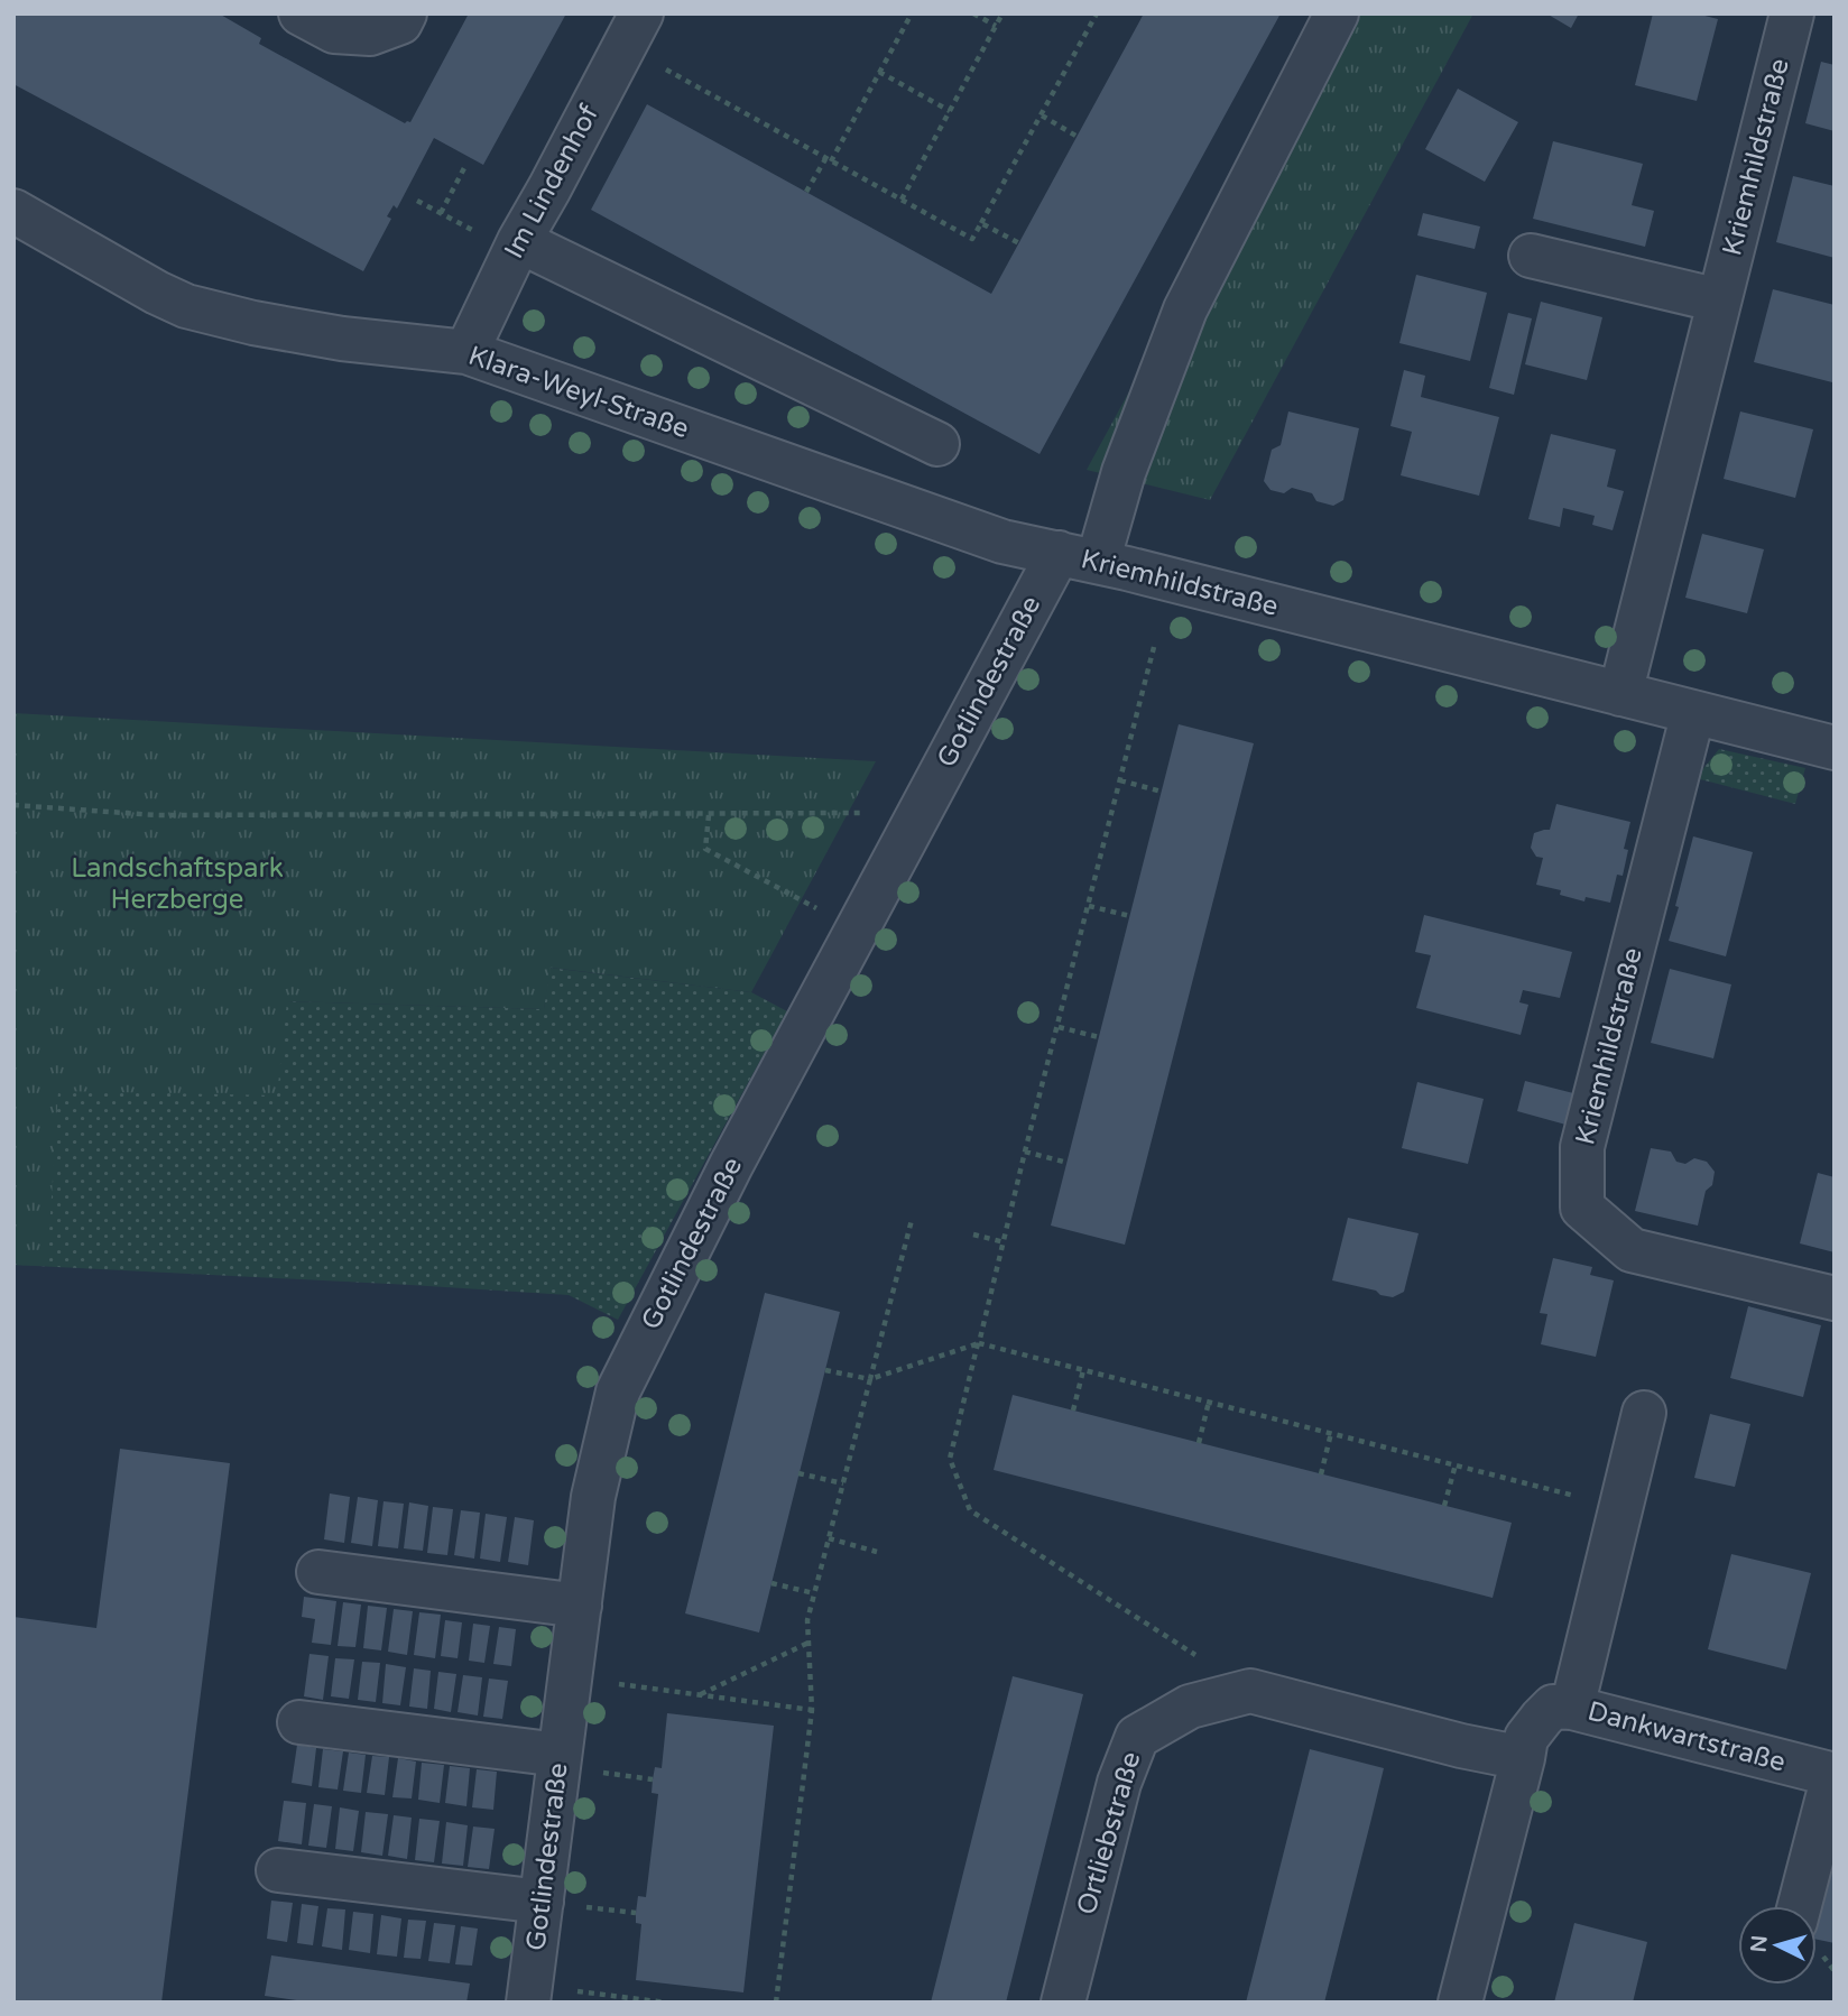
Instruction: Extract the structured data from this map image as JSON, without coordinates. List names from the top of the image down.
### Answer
{
  "streets": {
    "street": [
      "Kriemhildstraße",
      "Im Lindenhof",
      "Klara-Weyl-Straße",
      "Gotlindestraße",
      "Dankwartstraße",
      "Ortliebstraße"
    ]
  },
  "crossings": [
    ["Kriemhildstraße", "Klara-Weyl-Straße"],
    ["Kriemhildstraße", "Gotlindestraße"],
    ["Im Lindenhof", "Klara-Weyl-Straße"],
    ["Klara-Weyl-Straße", "Gotlindestraße"]
  ],
  "parks": ["Landschaftspark Herzberge"],
  "north": "left"
}
